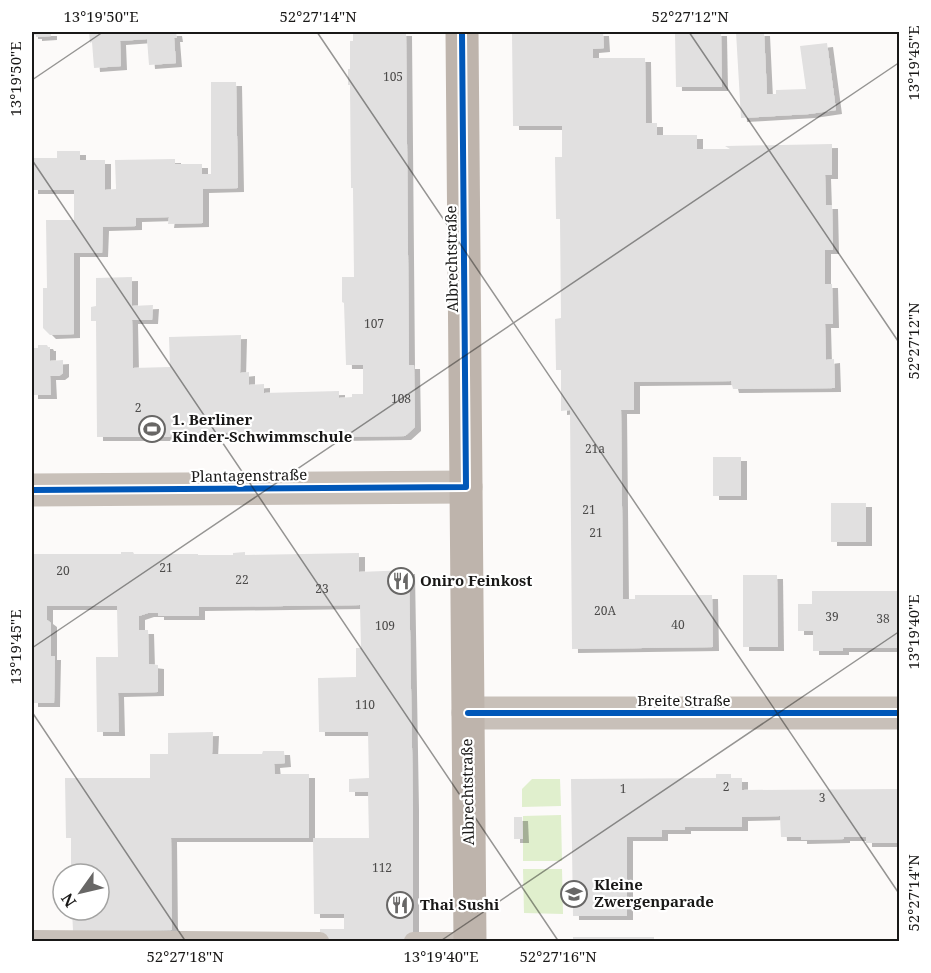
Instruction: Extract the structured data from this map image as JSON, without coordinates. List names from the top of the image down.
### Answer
{
  "streets": {
    "main road": ["Albrechtstraße"],
    "street": ["Plantagenstraße", "Breite Straße"]
  },
  "crossings": [
    ["Albrechtstraße", "Plantagenstraße"],
    ["Albrechtstraße", "Breite Straße"]
  ],
  "places": {
    "sports": ["1. Berliner Kinder-Schwimmschule"],
    "restaurant": ["Oniro Feinkost", "Thai Sushi"],
    "school or university": ["Kleine Zwergenparade"]
  },
  "house_numbers": [
    "105",
    "107",
    "108",
    "2",
    "21a",
    "21",
    "21",
    "21",
    "20",
    "22",
    "23",
    "20A",
    "39",
    "38",
    "40",
    "109",
    "110",
    "2",
    "1",
    "3",
    "112"
  ],
  "north": "bottom left",
  "coordinates": [
    "13°19'50\"E",
    "52°27'14\"N",
    "52°27'12\"N",
    "13°19'45\"E",
    "13°19'40\"E",
    "52°27'18\"N",
    "52°27'16\"N"
  ]
}
